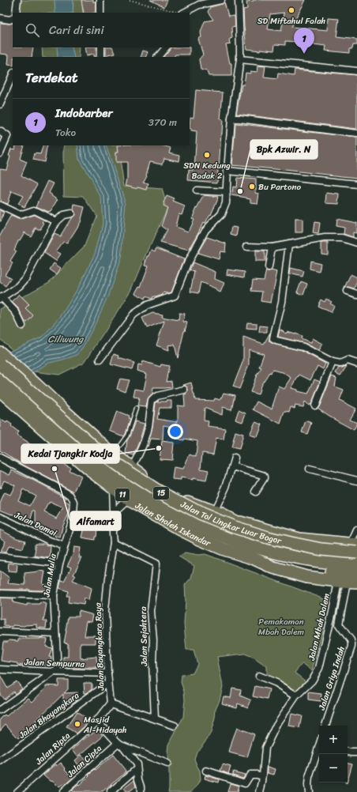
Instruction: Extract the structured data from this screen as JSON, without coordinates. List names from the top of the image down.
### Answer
{
  "streets": {
    "highway": [
      "15",
      "11",
      "Jalan Tol Lingkar Luar Bogor",
      "Jalan Sholeh Iskandar"
    ],
    "street": [
      "Jalan Damai",
      "Jalan Mulia",
      "Jalan Mbah Dalem",
      "Jalan Sejahtera",
      "Jalan Bayangkara Raya",
      "Jalan Sempurna",
      "Jalan Griya Indah",
      "Jalan Bhayangkara",
      "Jalan Ripta",
      "Jalan Cipta"
    ]
  },
  "crossings": [
    ["11", "Jalan Sholeh Iskandar"],
    ["Jalan Damai", "Jalan Mulia"],
    ["Jalan Sholeh Iskandar", "Jalan Bayangkara Raya"],
    ["Jalan Mulia", "Jalan Sempurna"],
    ["Jalan Mbah Dalem", "Jalan Griya Indah"],
    ["Jalan Sejahtera", "Jalan Bayangkara Raya"],
    ["Jalan Bayangkara Raya", "Jalan Sempurna"],
    ["Jalan Bayangkara Raya", "Jalan Bhayangkara"],
    ["Jalan Bayangkara Raya", "Jalan Ripta"]
  ],
  "water": ["Ciliwung"],
  "parks": ["Pemakaman Mbah Dalem"],
  "places": [
    "SD Miftahul Falah",
    "SDN Kedung Badak 2",
    "Bu Partono",
    "Bpk Azwir. N",
    "Kedai Tjangkir Kodja",
    "Alfamart",
    "Masjid Al-Hidayah"
  ],
  "page": {
    "search": "Cari di sini",
    "pins": "1",
    "heading": "Terdekat",
    "list": [
      {
        "mark": "1",
        "name": "Indobarber",
        "note": "Toko",
        "value": "370 m"
      }
    ],
    "map_buttons": ["+", "−"]
  }
}
